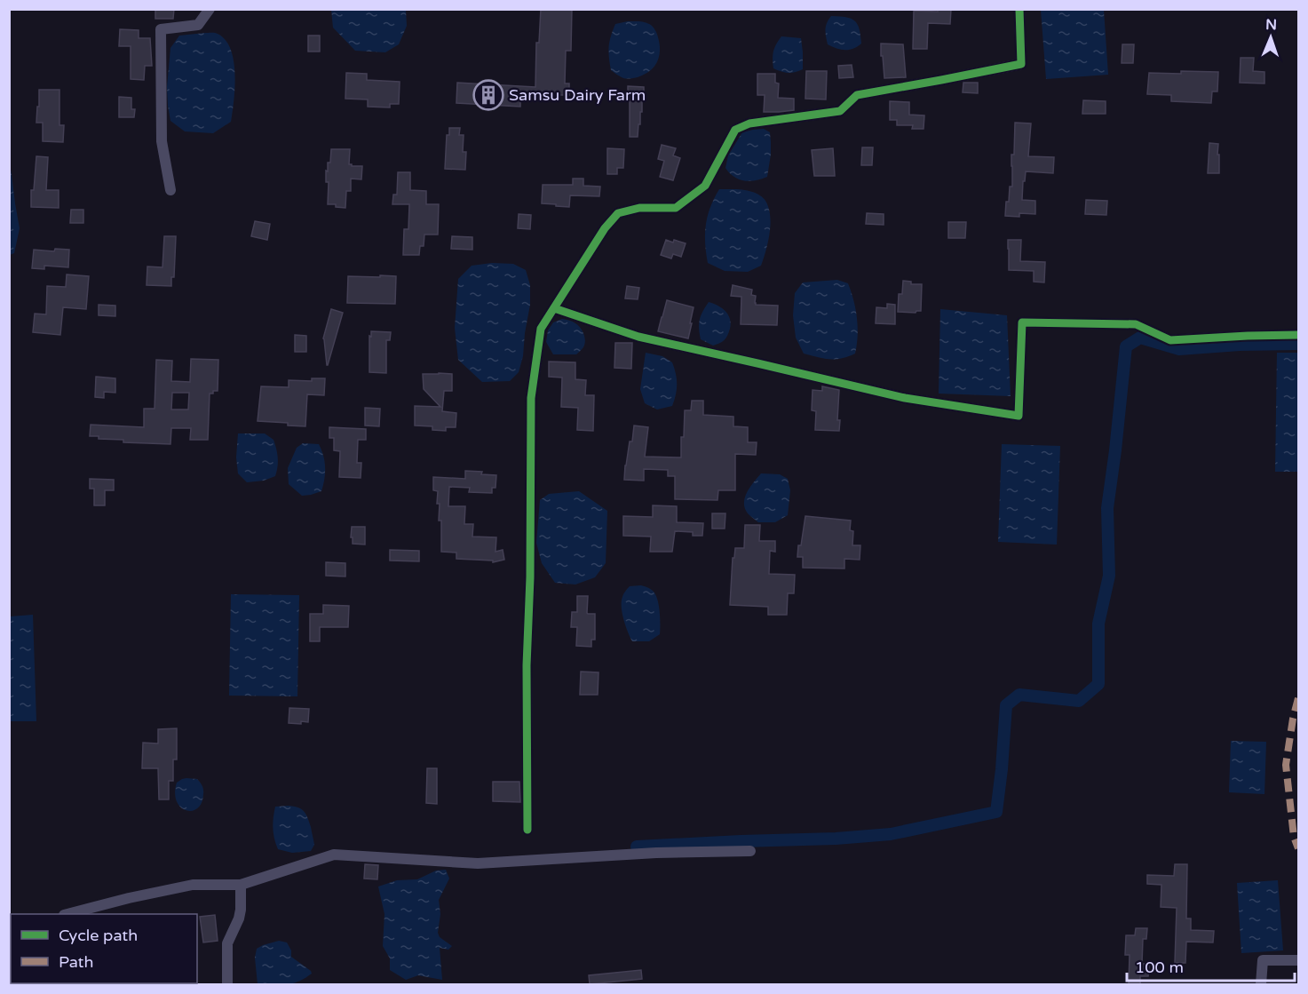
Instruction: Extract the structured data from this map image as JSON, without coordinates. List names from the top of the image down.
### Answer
{
  "places": {
    "building": ["Samsu Dairy Farm"]
  },
  "legend": ["Cycle path", "Path"],
  "scale_bar": "100 m",
  "north": "top"
}
